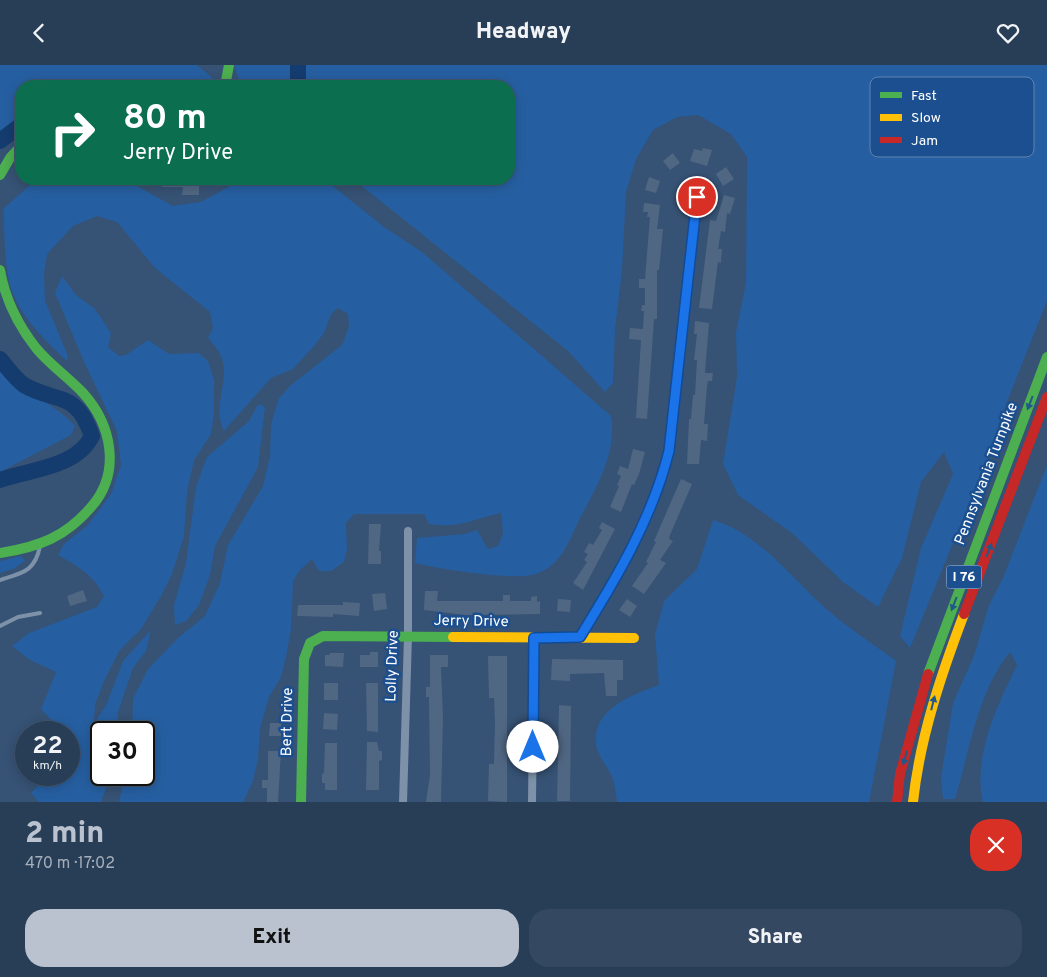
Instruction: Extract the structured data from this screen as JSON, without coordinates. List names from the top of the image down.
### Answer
{
  "streets": {
    "main road": [
      "Pennsylvania Turnpike",
      "I 76",
      "Jerry Drive",
      "Bert Drive"
    ],
    "street": ["Lolly Drive"]
  },
  "crossings": [
    ["Jerry Drive", "Lolly Drive"],
    ["Jerry Drive", "Bert Drive"]
  ],
  "legend": ["Fast", "Slow", "Jam"],
  "page": {
    "header": "Headway",
    "turn": ["80 m", "Jerry Drive"],
    "speed": "22 km/h",
    "limit": "30",
    "heading": ["2 min", "470 m · 17:02"],
    "buttons": ["Exit", "Share"]
  }
}
